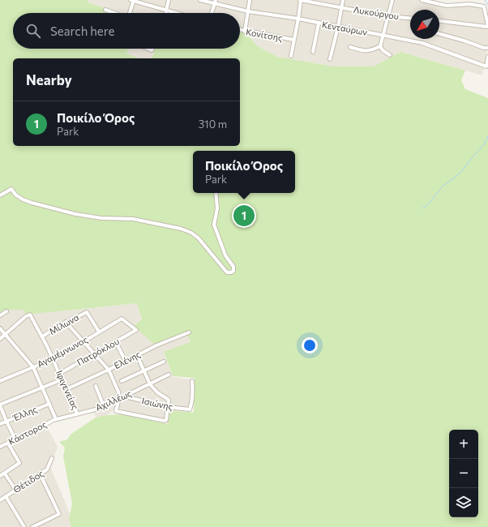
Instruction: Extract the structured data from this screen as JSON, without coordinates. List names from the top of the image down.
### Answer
{
  "streets": {
    "street": [
      "Λυκούργου",
      "Κενταύρων",
      "Κονίτσης",
      "Μίλωνα",
      "Αγαμέμνωνος",
      "Πατρόκλου",
      "Ελένης",
      "Ιφιγενείας",
      "Αχιλλέως",
      "Ισιώνης",
      "Έλλης",
      "Κάστορος",
      "Θέτιδος"
    ]
  },
  "crossings": [
    ["Μίλωνα", "Αγαμέμνωνος"],
    ["Μίλωνα", "Ιφιγενείας"],
    ["Αγαμέμνωνος", "Πατρόκλου"],
    ["Αγαμέμνωνος", "Ιφιγενείας"],
    ["Πατρόκλου", "Ιφιγενείας"],
    ["Ελένης", "Ιφιγενείας"],
    ["Ιφιγενείας", "Αχιλλέως"],
    ["Αχιλλέως", "Ισιώνης"],
    ["Αχιλλέως", "Κάστορος"]
  ],
  "north": "bottom left",
  "page": {
    "search": "Search here",
    "heading": "Nearby",
    "list": [
      {
        "mark": "1",
        "name": "Ποικίλο Όρος",
        "note": "Park",
        "value": "310 m"
      }
    ],
    "popup": ["Ποικίλο Όρος", "Park"],
    "pins": "1",
    "map_buttons": ["+", "−"]
  }
}
